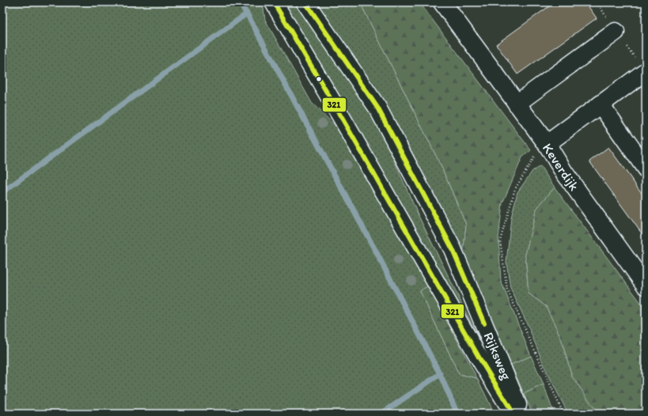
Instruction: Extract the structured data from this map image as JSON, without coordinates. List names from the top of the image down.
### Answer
{
  "streets": {
    "main road": ["Keverdijk", "Rijksweg"]
  },
  "lines": ["transit line 321"]
}
